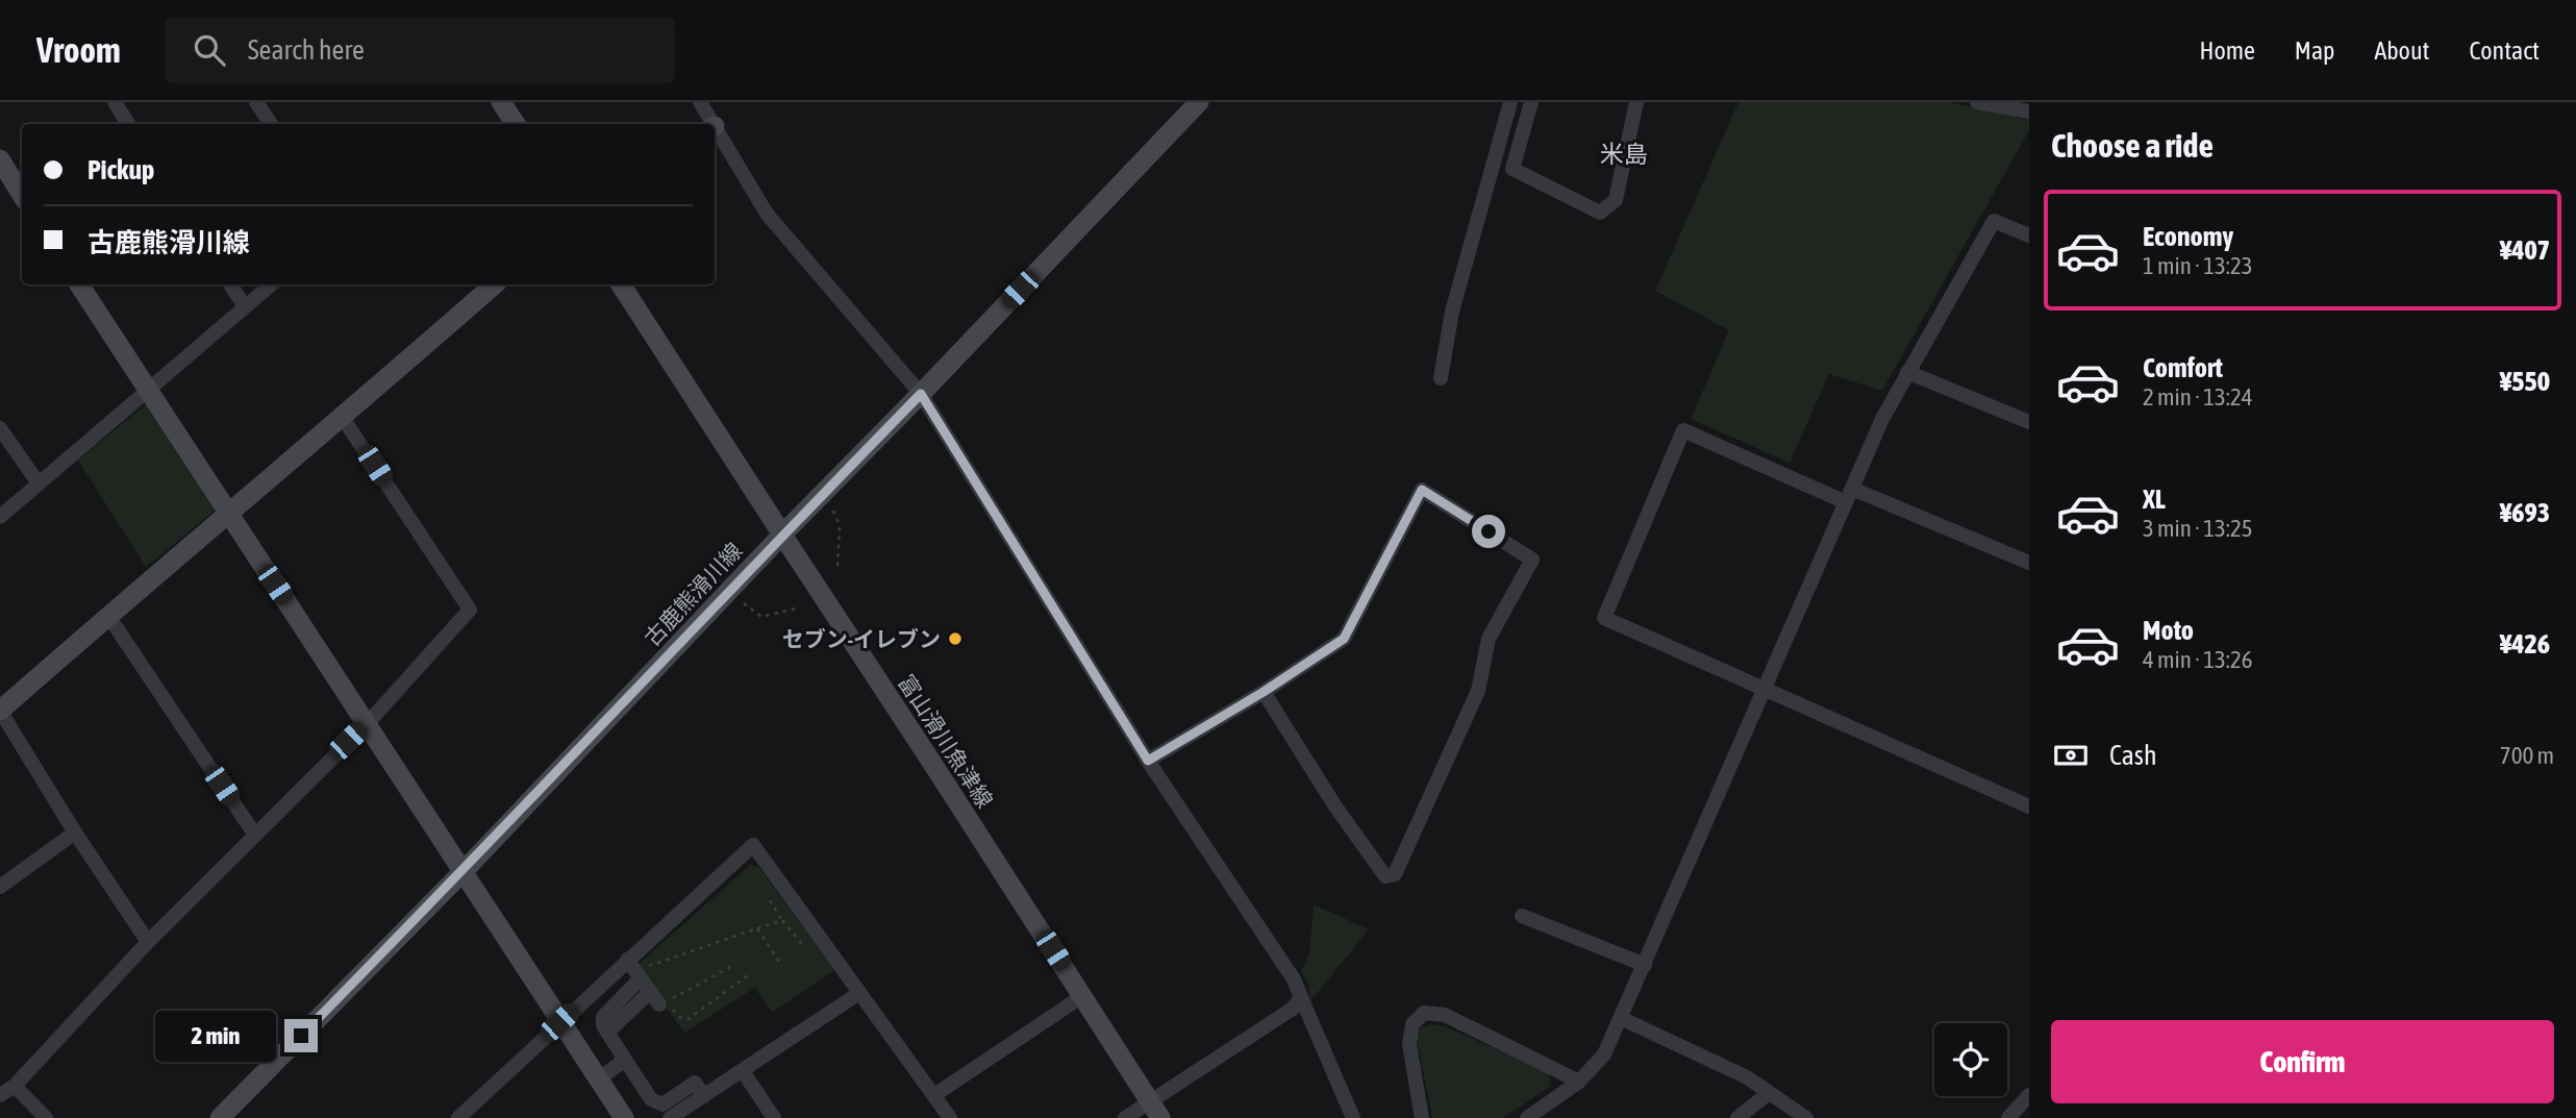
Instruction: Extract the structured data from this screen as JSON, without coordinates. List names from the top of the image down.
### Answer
{
  "streets": {
    "main road": ["古鹿熊滑川線", "富山滑川魚津線"]
  },
  "crossings": [
    ["古鹿熊滑川線", "富山滑川魚津線"]
  ],
  "districts": ["米島"],
  "places": ["セブン-イレブン"],
  "page": {
    "header": "Vroom",
    "search": "Search here",
    "nav": [
      "Home",
      "Map",
      "About",
      "Contact"
    ],
    "heading": "Choose a ride",
    "banner": ["Pickup", "古鹿熊滑川線"],
    "list": [
      {
        "name": "Economy",
        "note": "1 min · 13:23",
        "value": "¥407"
      },
      {
        "name": "Comfort",
        "note": "2 min · 13:24",
        "value": "¥550"
      },
      {
        "name": "XL",
        "note": "3 min · 13:25",
        "value": "¥693"
      },
      {
        "name": "Moto",
        "note": "4 min · 13:26",
        "value": "¥426"
      }
    ],
    "pay": ["Cash", "700 m"],
    "buttons": "Confirm",
    "bubble": "2 min"
  }
}
